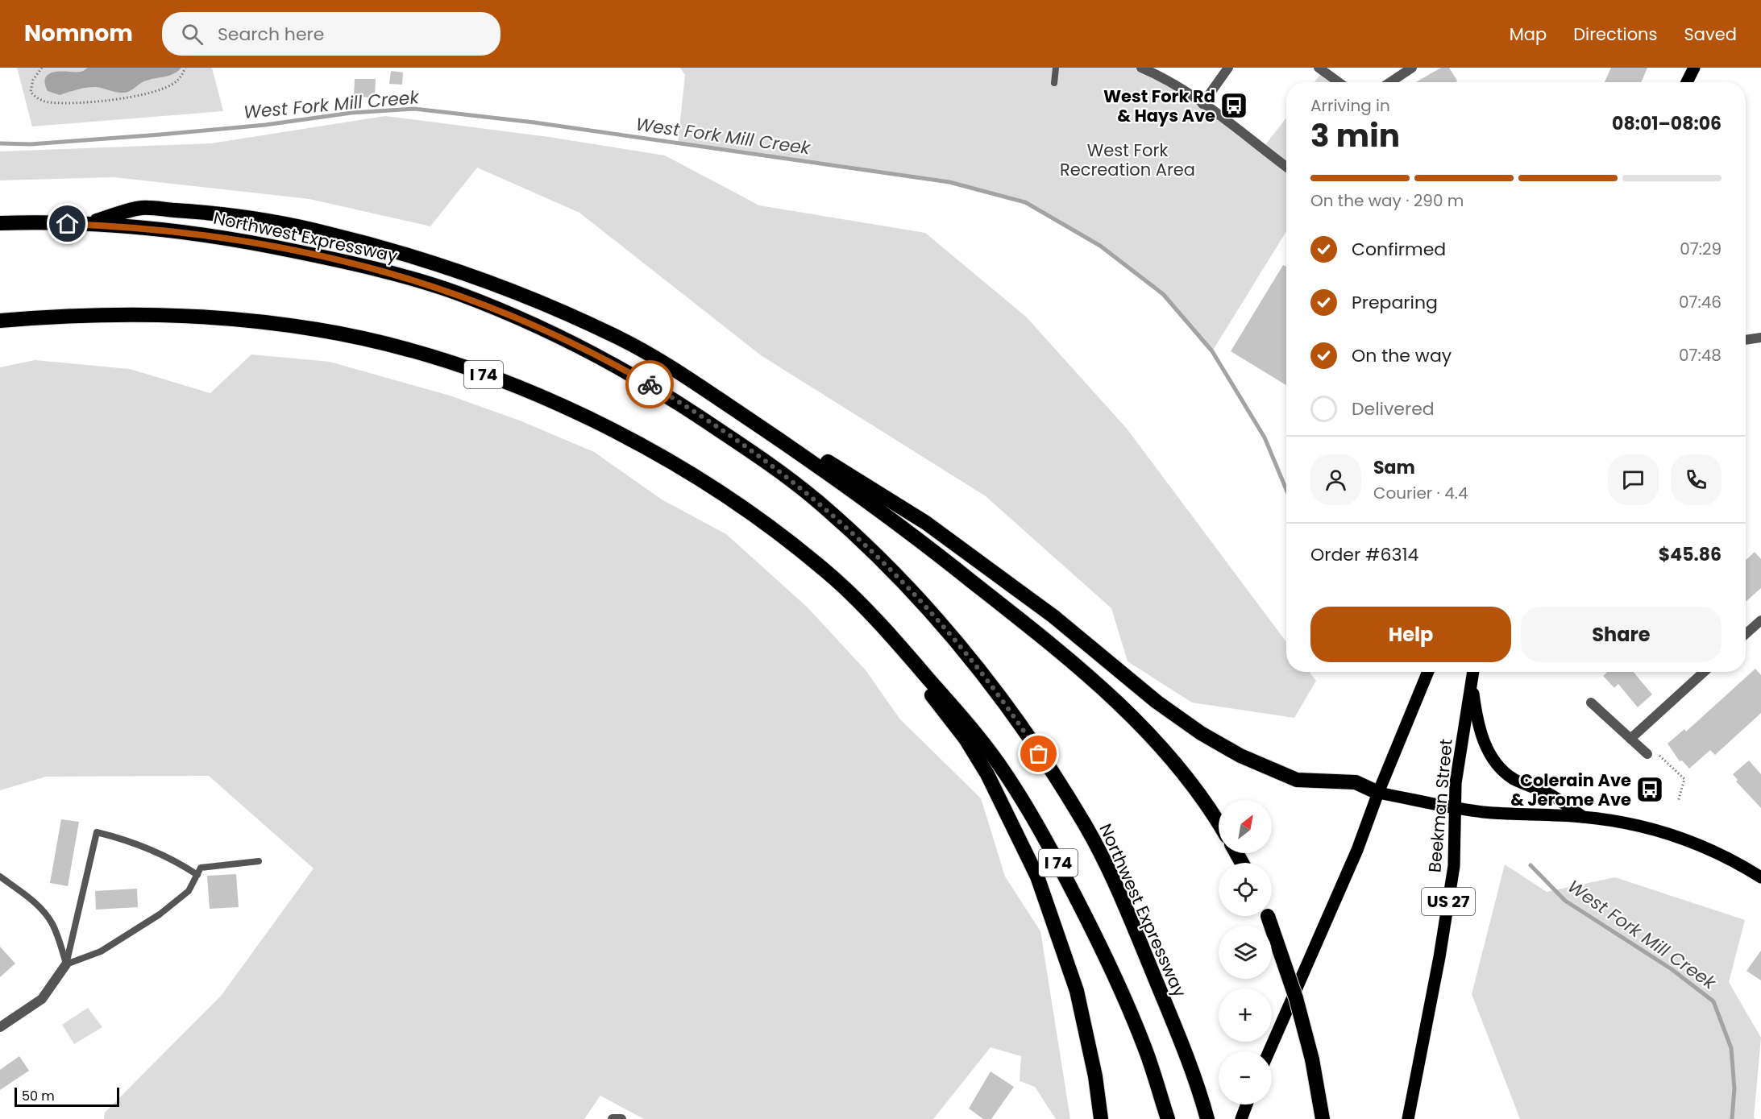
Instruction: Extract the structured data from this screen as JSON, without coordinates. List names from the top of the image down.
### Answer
{
  "streets": {
    "highway": ["Northwest Expressway", "I 74"],
    "main road": ["Beekman Street", "US 27"]
  },
  "water": ["West Fork Mill Creek"],
  "parks": ["West Fork Recreation Area"],
  "places": {
    "bus stop": ["West Fork Rd & Hays Ave", "Colerain Ave & Jerome Ave"]
  },
  "scale_bar": "50 m",
  "north": "top right",
  "page": {
    "header": "Nomnom",
    "search": "Search here",
    "nav": ["Map", "Directions", "Saved"],
    "heading": ["3 min", "Arriving in", "08:01–08:06"],
    "panel": [
      "Sam",
      "Courier · 4.4",
      "Order #6314",
      "$45.86"
    ],
    "bar": "On the way · 290 m",
    "list": [
      ["Confirmed", "07:29"],
      ["Preparing", "07:46"],
      ["On the way", "07:48"],
      "Delivered"
    ],
    "buttons": ["Help", "Share"],
    "map_buttons": ["+", "−"],
    "scale": "50 m"
  }
}
